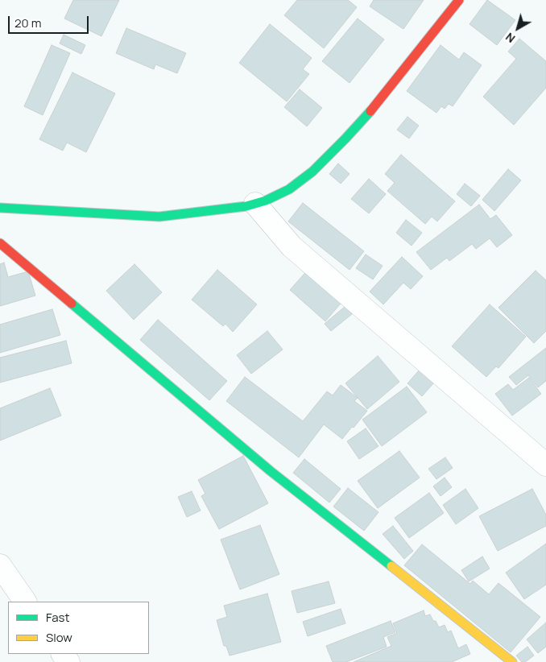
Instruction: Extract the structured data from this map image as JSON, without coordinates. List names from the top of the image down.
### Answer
{
  "legend": ["Fast", "Slow"],
  "scale_bar": "20 m",
  "north": "bottom left"
}
